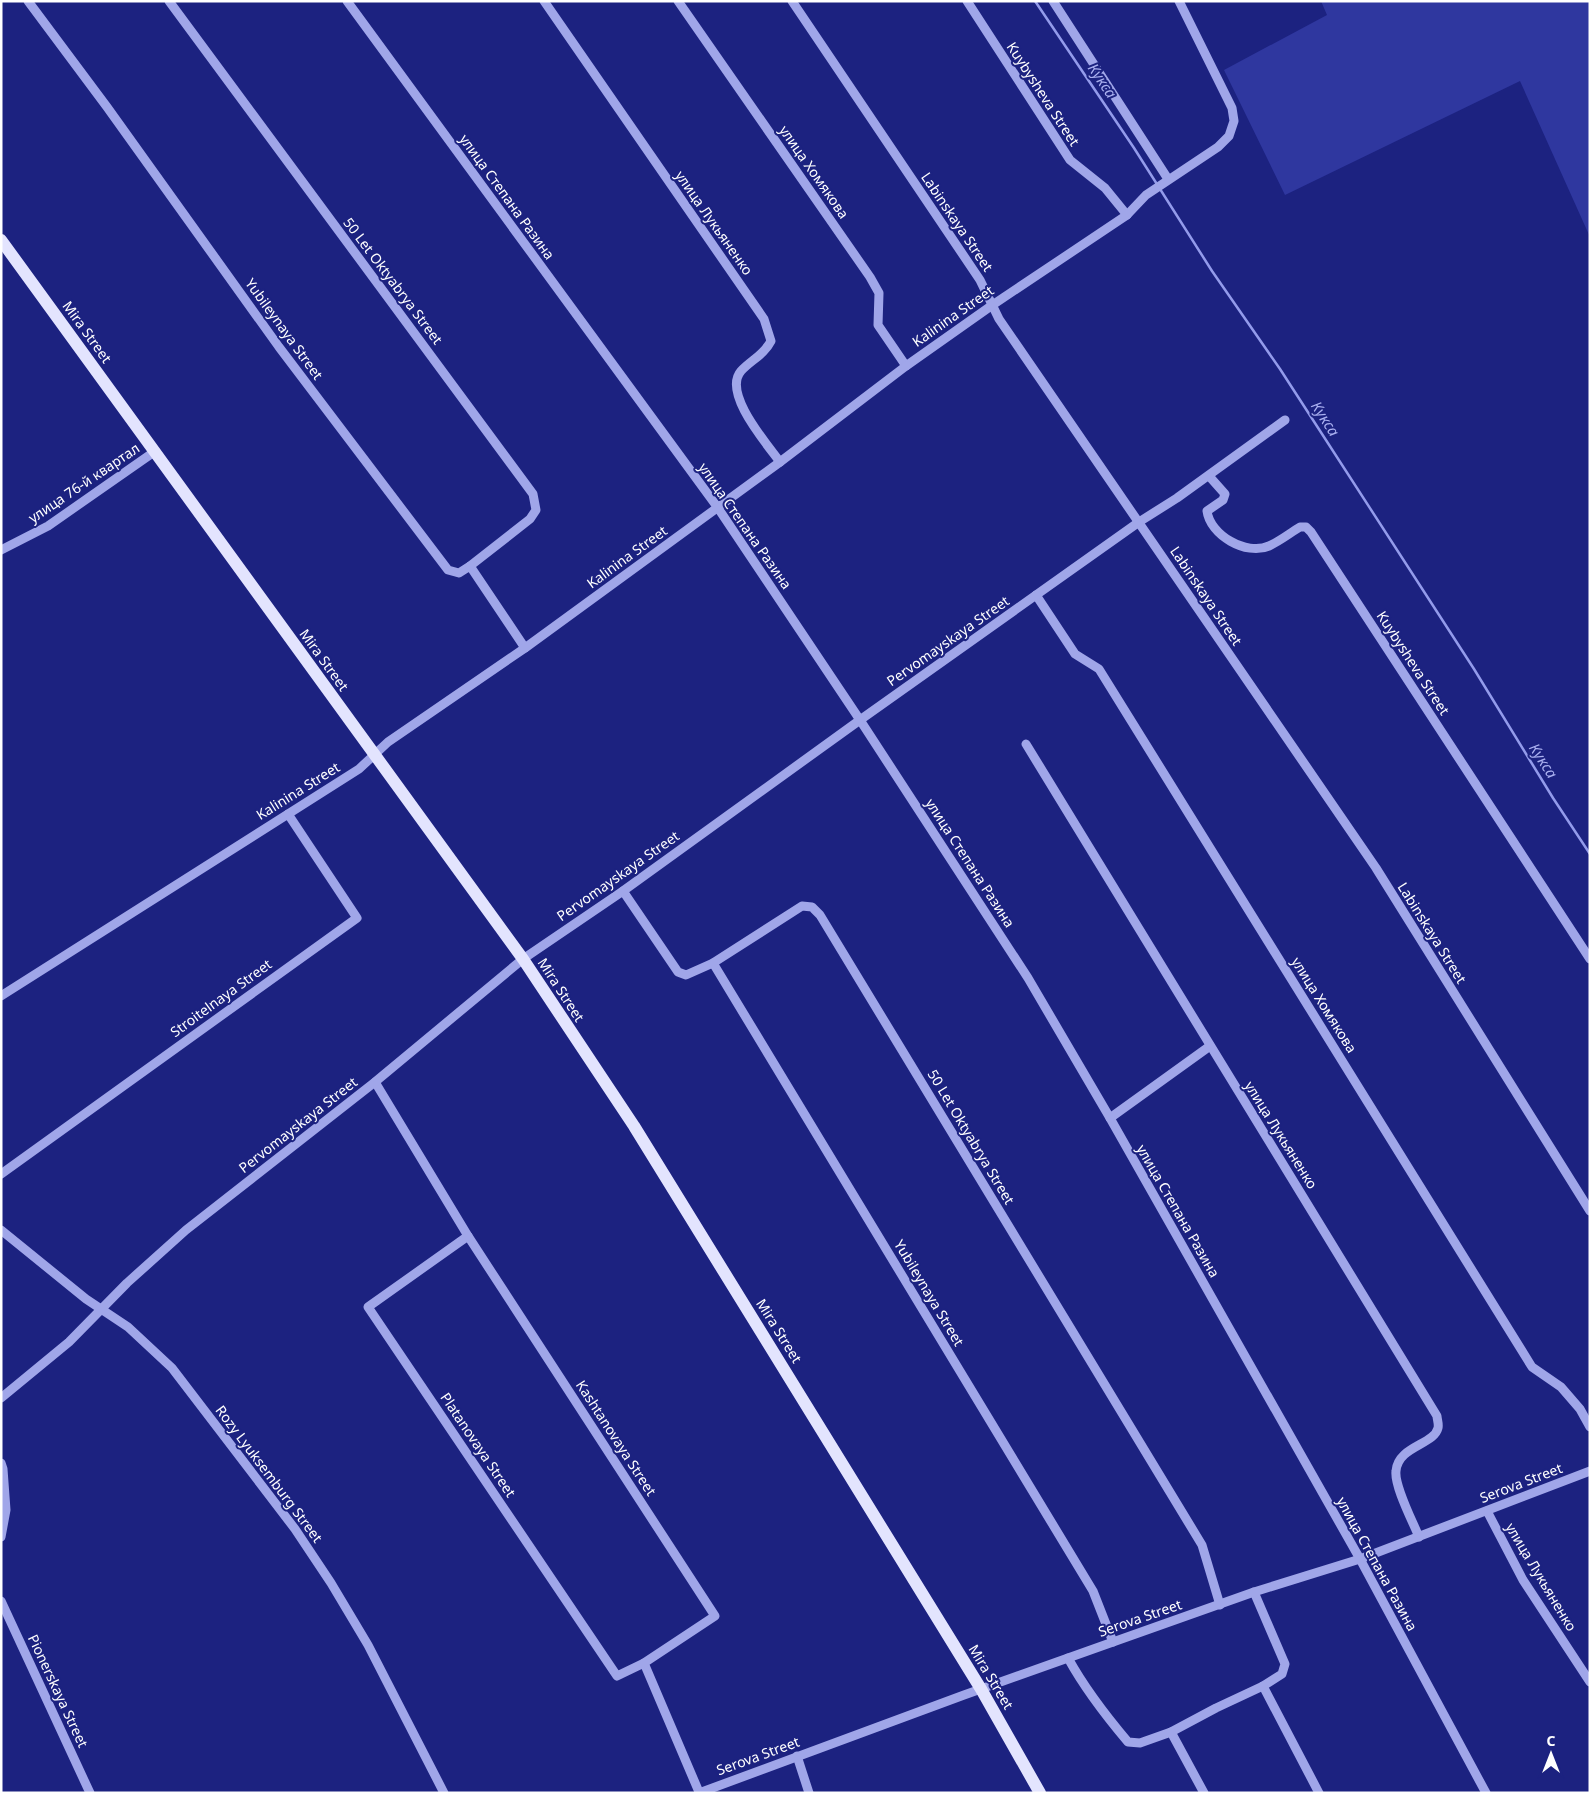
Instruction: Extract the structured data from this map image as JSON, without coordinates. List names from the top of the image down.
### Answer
{
  "streets": {
    "main road": ["Mira Street"],
    "street": [
      "Kuybysheva Street",
      "улица Хомякова",
      "улица Степана Разина",
      "Labinskaya Street",
      "улица Лукьяненко",
      "50 Let Oktyabrya Street",
      "Kalinina Street",
      "Yubileynaya Street",
      "улица 76-й квартал",
      "Pervomayskaya Street",
      "Stroitelnaya Street",
      "Kashtanovaya Street",
      "Platanovaya Street",
      "Rozy Lyuksemburg Street",
      "Serova Street",
      "Pionerskaya Street"
    ]
  },
  "crossings": [
    ["Kuybysheva Street", "Kalinina Street"],
    ["Kuybysheva Street", "Pervomayskaya Street"],
    ["улица Хомякова", "Kalinina Street"],
    ["улица Хомякова", "Pervomayskaya Street"],
    ["улица Степана Разина", "Kalinina Street"],
    ["улица Степана Разина", "Pervomayskaya Street"],
    ["улица Степана Разина", "Serova Street"],
    ["Labinskaya Street", "Kalinina Street"],
    ["Labinskaya Street", "Pervomayskaya Street"],
    ["улица Лукьяненко", "Kalinina Street"],
    ["улица Лукьяненко", "Serova Street"],
    ["50 Let Oktyabrya Street", "Yubileynaya Street"],
    ["50 Let Oktyabrya Street", "Pervomayskaya Street"],
    ["50 Let Oktyabrya Street", "Serova Street"],
    ["Kalinina Street", "Mira Street"],
    ["Kalinina Street", "Stroitelnaya Street"],
    ["Yubileynaya Street", "Serova Street"],
    ["Mira Street", "улица 76-й квартал"],
    ["Mira Street", "Pervomayskaya Street"],
    ["Mira Street", "Serova Street"],
    ["Pervomayskaya Street", "Kashtanovaya Street"],
    ["Pervomayskaya Street", "Rozy Lyuksemburg Street"],
    ["Kashtanovaya Street", "Platanovaya Street"]
  ],
  "water": ["Кукса"],
  "north": "top"
}
